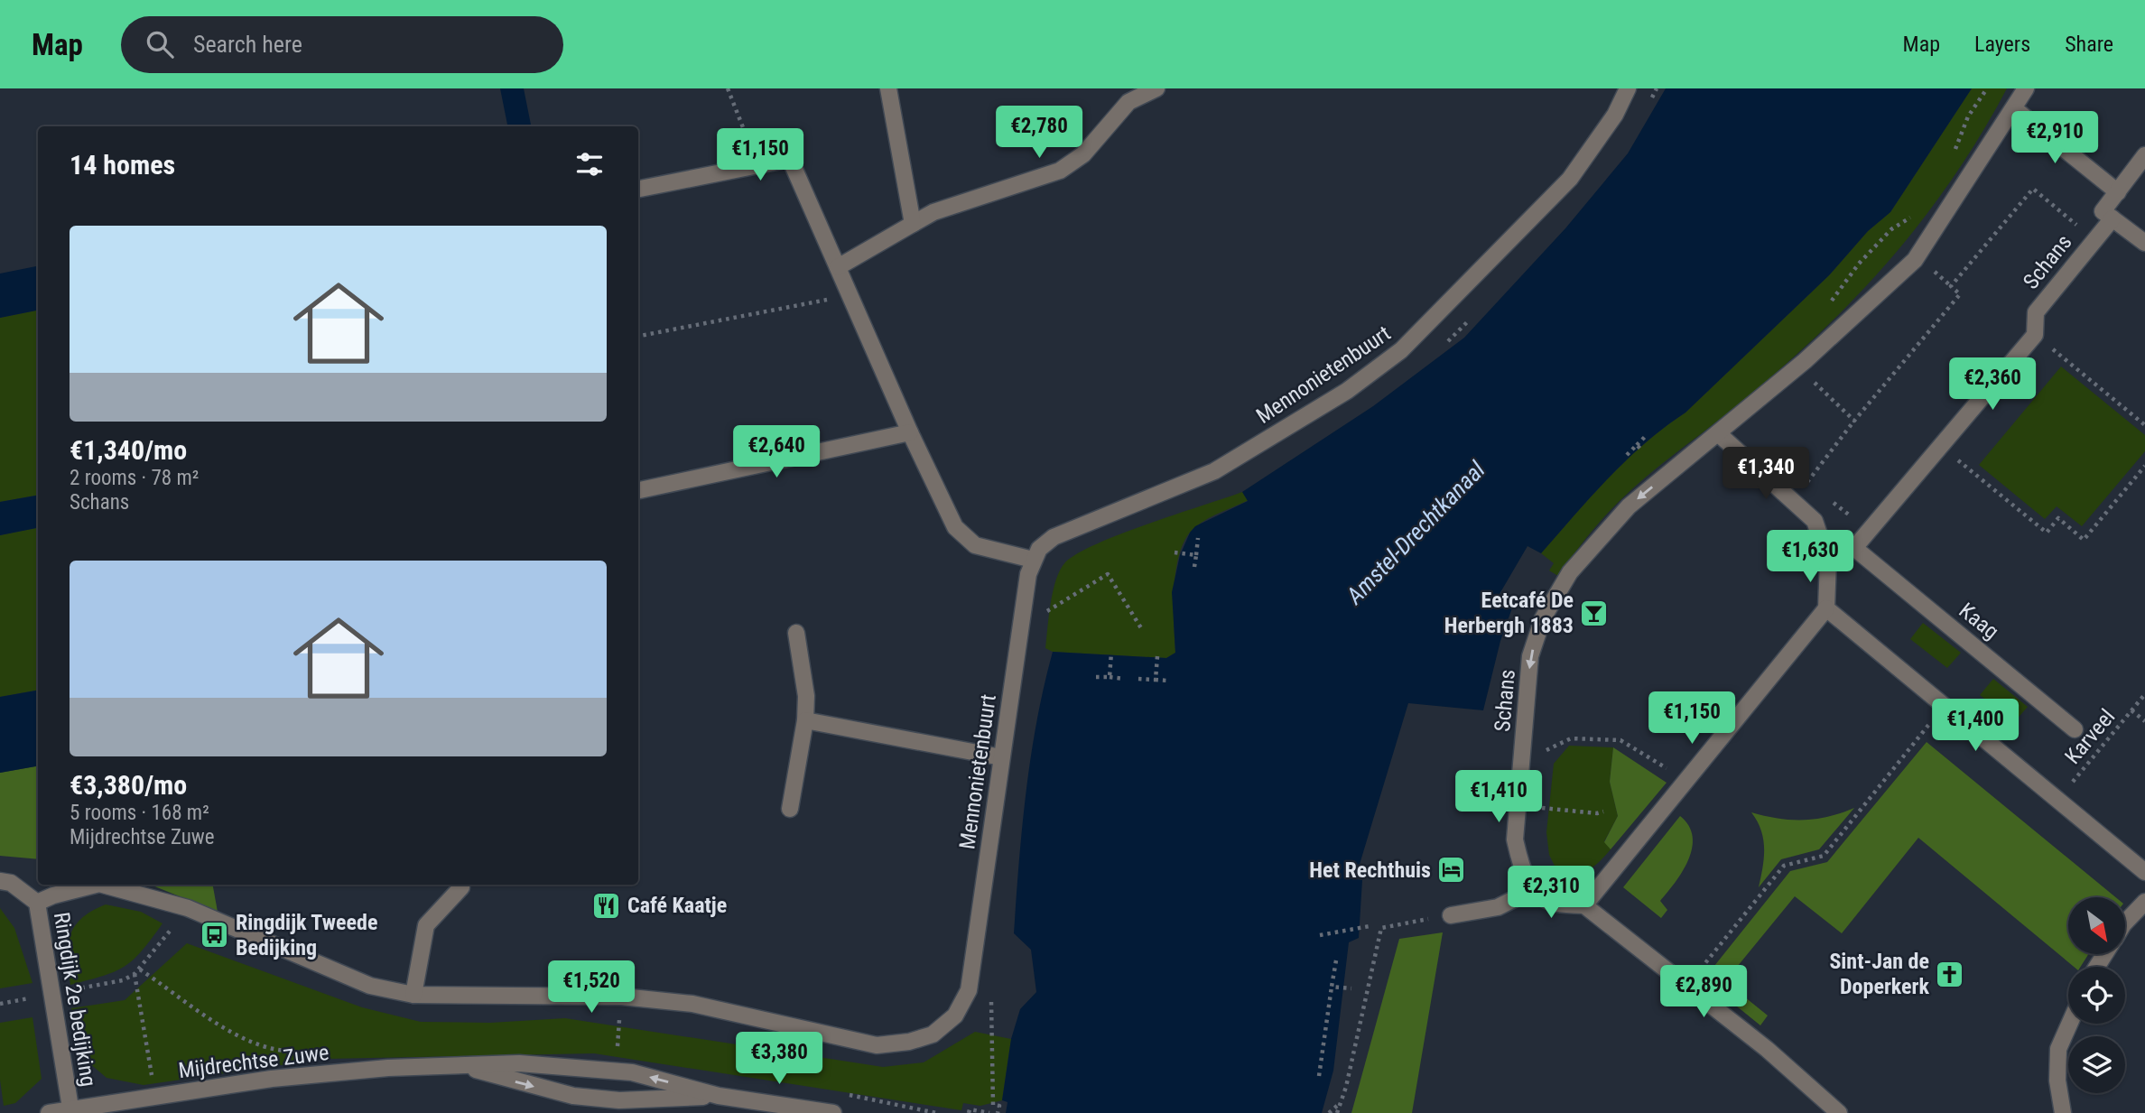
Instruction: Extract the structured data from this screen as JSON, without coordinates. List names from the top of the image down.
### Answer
{
  "streets": {
    "street": [
      "Schans",
      "Mennonietenbuurt",
      "Kaag",
      "Ringdijk 2e bedijking",
      "Mijdrechtse Zuwe"
    ],
    "path": ["Karveel"]
  },
  "crossings": [
    ["Schans", "Kaag"],
    ["Ringdijk 2e bedijking", "Mijdrechtse Zuwe"]
  ],
  "water": ["Amstel-Drechtkanaal"],
  "places": {
    "bar": ["Eetcafé De Herbergh 1883"],
    "hotel": ["Het Rechthuis"],
    "restaurant": ["Café Kaatje"],
    "bus stop": ["Ringdijk Tweede Bedijking"],
    "church": ["Sint-Jan de Doperkerk"]
  },
  "north": "bottom right",
  "page": {
    "header": "Map",
    "search": "Search here",
    "nav": ["Map", "Layers", "Share"],
    "price": [
      "€2,780",
      "€2,910",
      "€1,150",
      "€2,360",
      "€2,640",
      "€1,340",
      "€1,630",
      "€1,150",
      "€1,400",
      "€1,410",
      "€2,310",
      "€1,520",
      "€2,890",
      "€3,380"
    ],
    "heading": "14 homes",
    "list": [
      {
        "name": "€1,340/mo",
        "note": "2 rooms · 78 m² · Schans"
      },
      {
        "name": "€3,380/mo",
        "note": "5 rooms · 168 m² · Mijdrechtse Zuwe"
      }
    ]
  }
}
